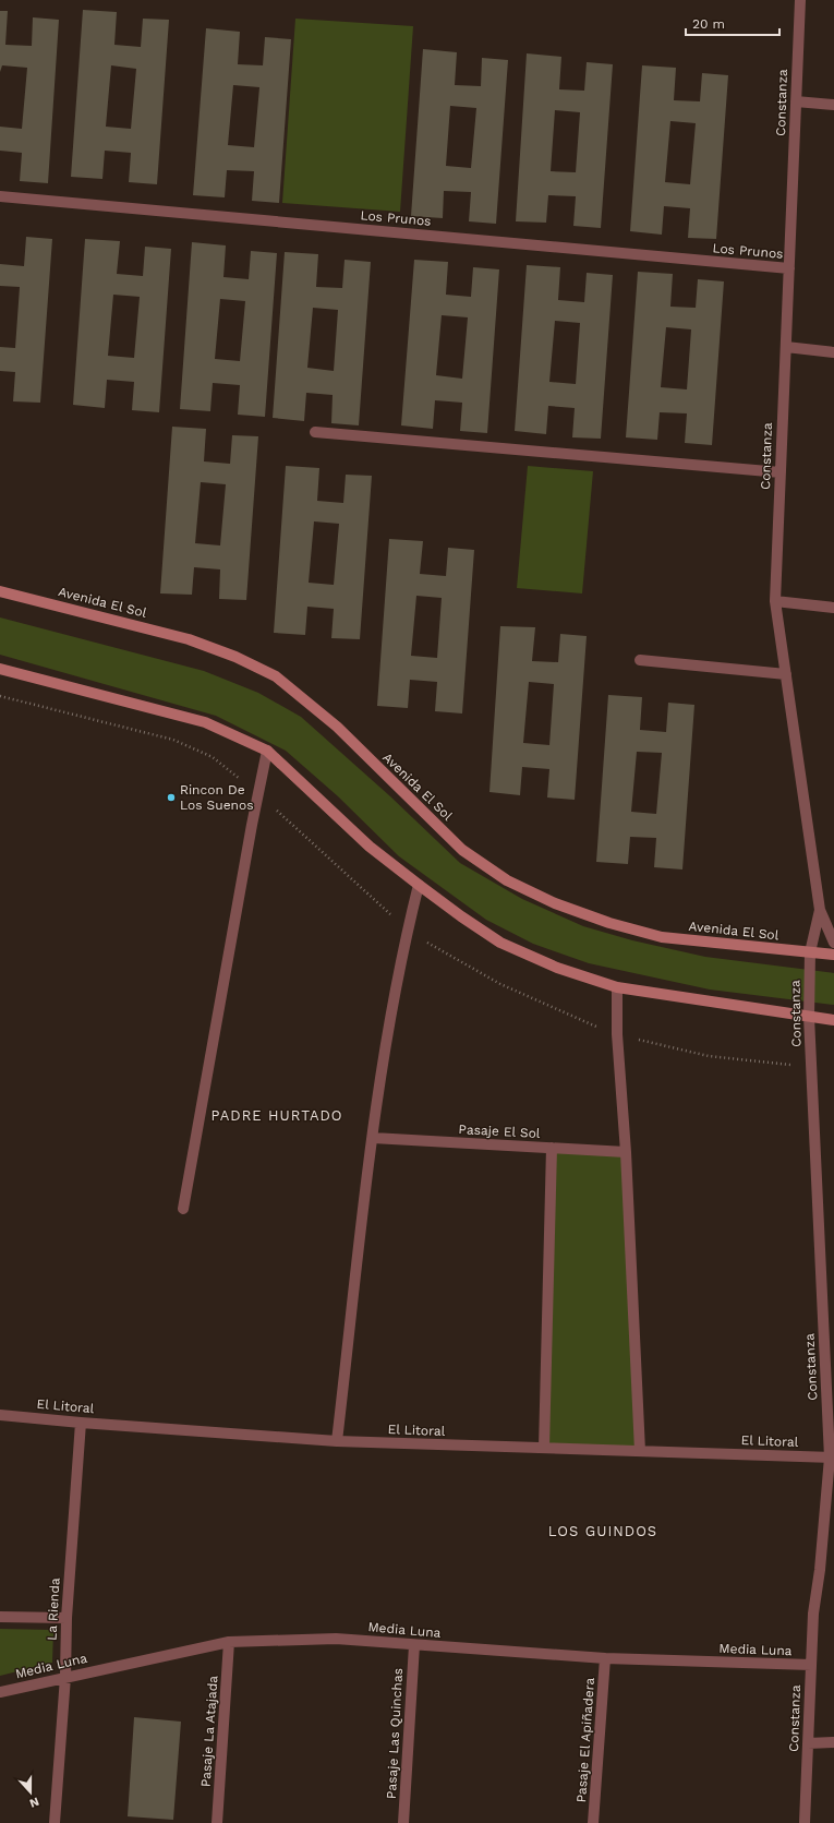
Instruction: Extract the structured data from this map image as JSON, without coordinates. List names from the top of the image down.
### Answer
{
  "streets": {
    "main road": ["Avenida El Sol"],
    "street": [
      "Constanza",
      "Los Prunos",
      "Pasaje El Sol",
      "El Litoral",
      "La Rienda",
      "Media Luna",
      "Pasaje La Atajada",
      "Pasaje Las Quinchas",
      "Pasaje El Apiñadera"
    ]
  },
  "crossings": [
    ["Constanza", "Los Prunos"],
    ["Constanza", "Avenida El Sol"],
    ["Constanza", "El Litoral"],
    ["Constanza", "Media Luna"],
    ["El Litoral", "La Rienda"],
    ["La Rienda", "Media Luna"],
    ["Media Luna", "Pasaje La Atajada"],
    ["Media Luna", "Pasaje Las Quinchas"],
    ["Media Luna", "Pasaje El Apiñadera"]
  ],
  "districts": ["PADRE HURTADO", "LOS GUINDOS"],
  "places": ["Rincon De Los Suenos"],
  "scale_bar": "20 m",
  "north": "bottom"
}
